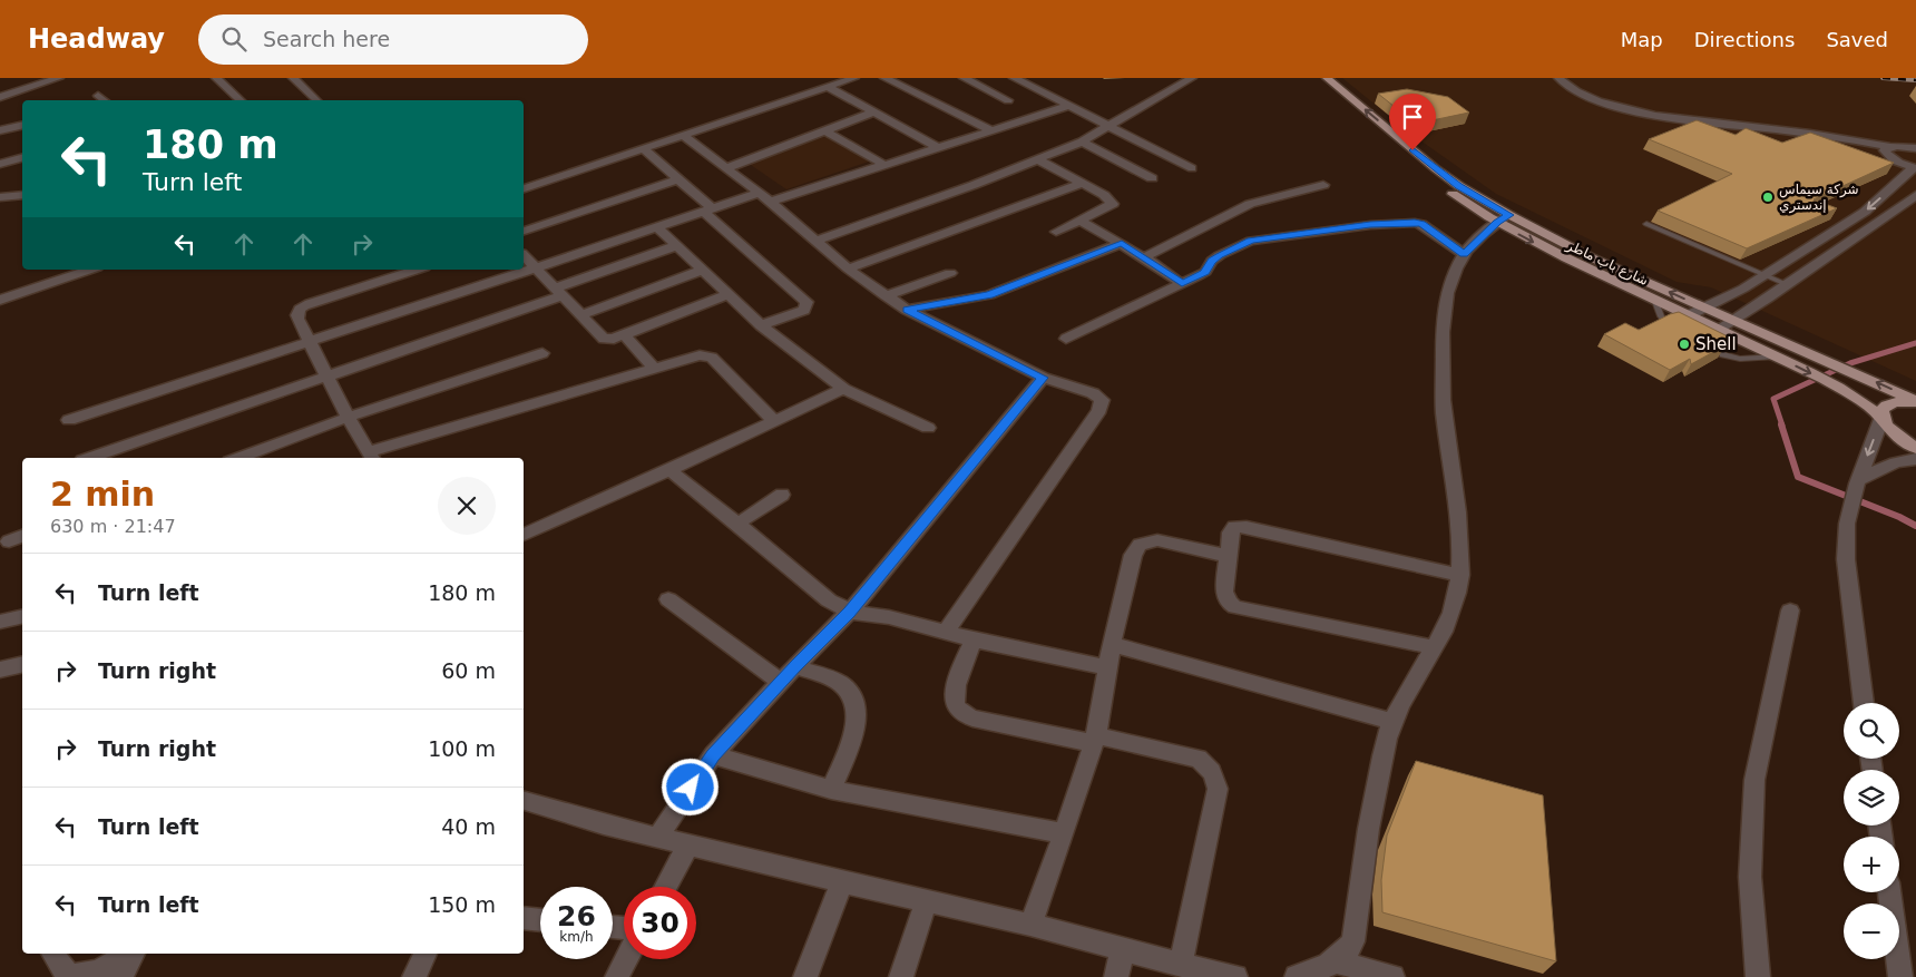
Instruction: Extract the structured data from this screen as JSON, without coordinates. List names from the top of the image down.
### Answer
{
  "streets": {
    "main road": ["شارع باب ماطر"]
  },
  "places": ["شركة سيماس إندستري", "Shell"],
  "page": {
    "header": "Headway",
    "search": "Search here",
    "nav": ["Map", "Directions", "Saved"],
    "turn": ["180 m", "Turn left"],
    "heading": ["2 min", "630 m · 21:47"],
    "list": [
      {
        "name": "Turn left",
        "value": "180 m"
      },
      {
        "name": "Turn right",
        "value": "60 m"
      },
      {
        "name": "Turn right",
        "value": "100 m"
      },
      {
        "name": "Turn left",
        "value": "40 m"
      },
      {
        "name": "Turn left",
        "value": "150 m"
      }
    ],
    "map_buttons": ["+", "−"],
    "speed": "26 km/h",
    "limit": "30"
  }
}
